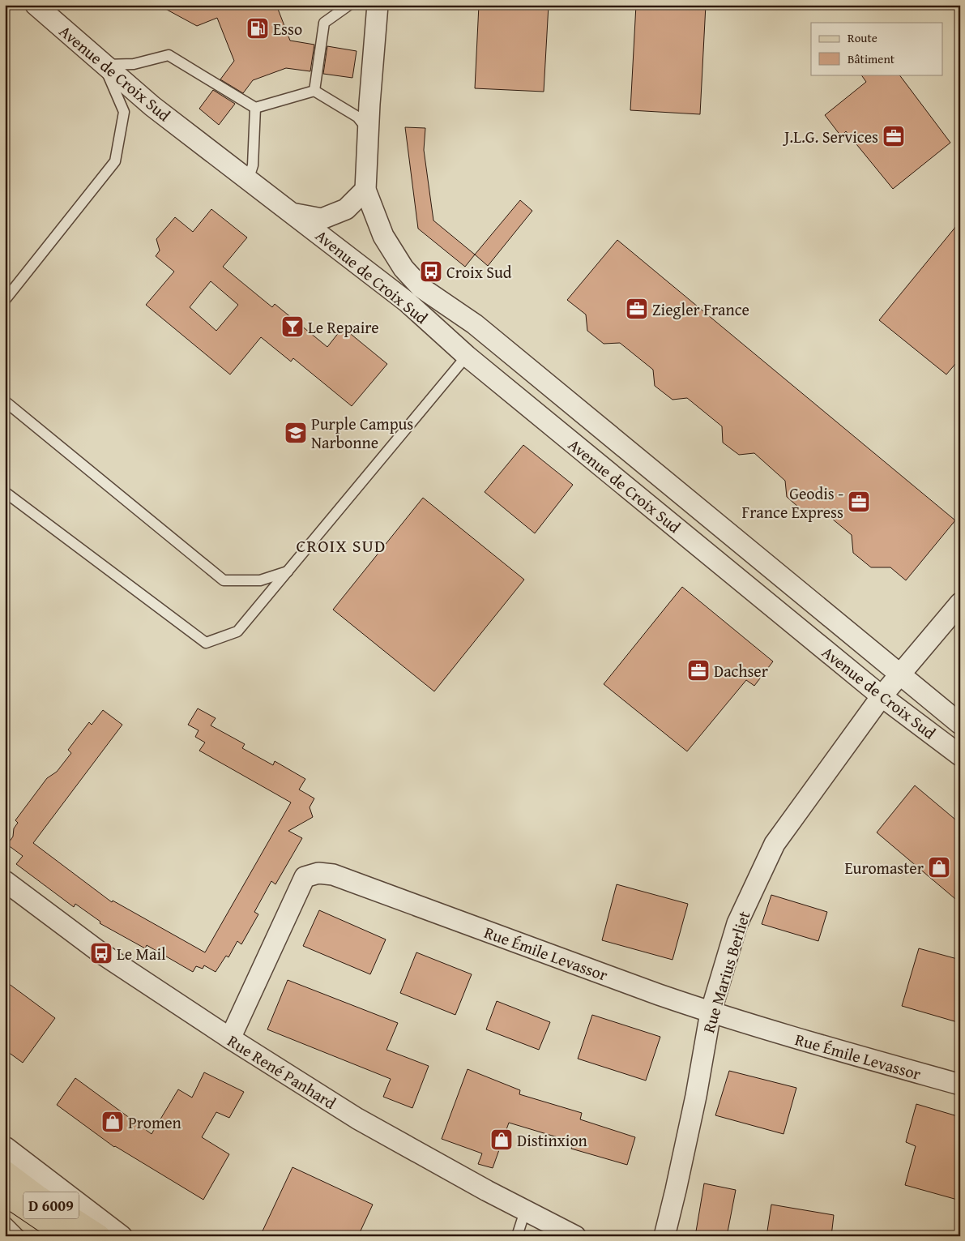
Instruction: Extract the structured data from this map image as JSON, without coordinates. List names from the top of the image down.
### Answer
{
  "streets": {
    "main road": ["D 6009"],
    "street": [
      "Avenue de Croix Sud",
      "Rue Émile Levassor",
      "Rue Marius Berliet",
      "Rue René Panhard"
    ]
  },
  "crossings": [
    ["Avenue de Croix Sud", "Rue Marius Berliet"],
    ["Rue Émile Levassor", "Rue Marius Berliet"],
    ["Rue Émile Levassor", "Rue René Panhard"]
  ],
  "districts": ["CROIX SUD"],
  "places": {
    "fuel station": ["Esso"],
    "office": [
      "J.L.G. Services",
      "Ziegler France",
      "Geodis - France Express",
      "Dachser"
    ],
    "bus stop": ["Croix Sud", "Le Mail"],
    "bar": ["Le Repaire"],
    "school or university": ["Purple Campus Narbonne"],
    "shop": ["Euromaster", "Promen", "Distinxion"]
  },
  "legend": ["Route", "Bâtiment"]
}
